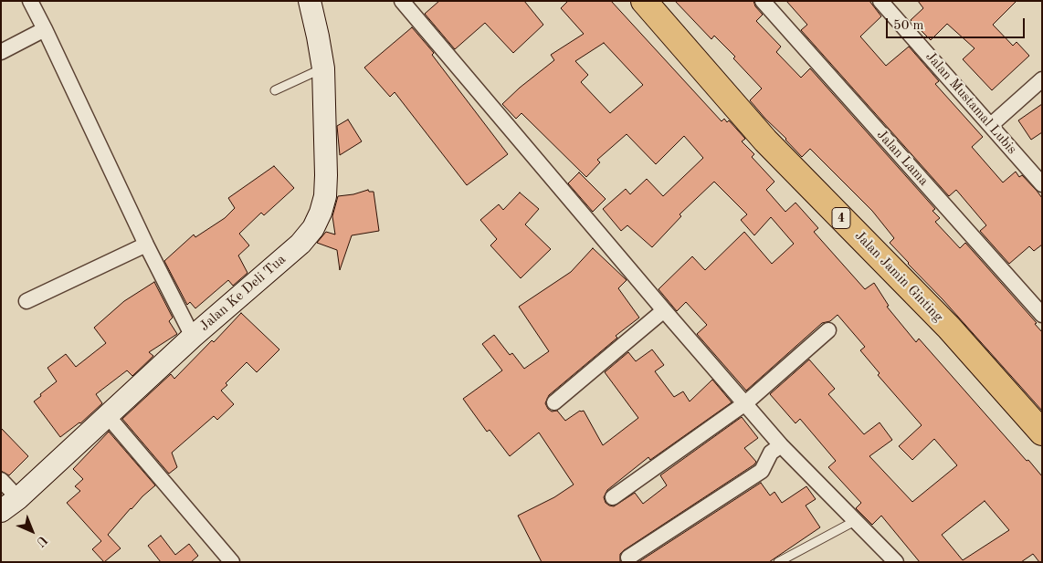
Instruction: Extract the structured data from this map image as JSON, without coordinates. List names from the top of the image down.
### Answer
{
  "streets": {
    "highway": ["4", "Jalan Jamin Ginting"],
    "main road": ["Jalan Ke Deli Tua"],
    "street": ["Jalan Mustamal Lubis", "Jalan Lama"]
  },
  "scale_bar": "50 m",
  "north": "bottom right"
}
